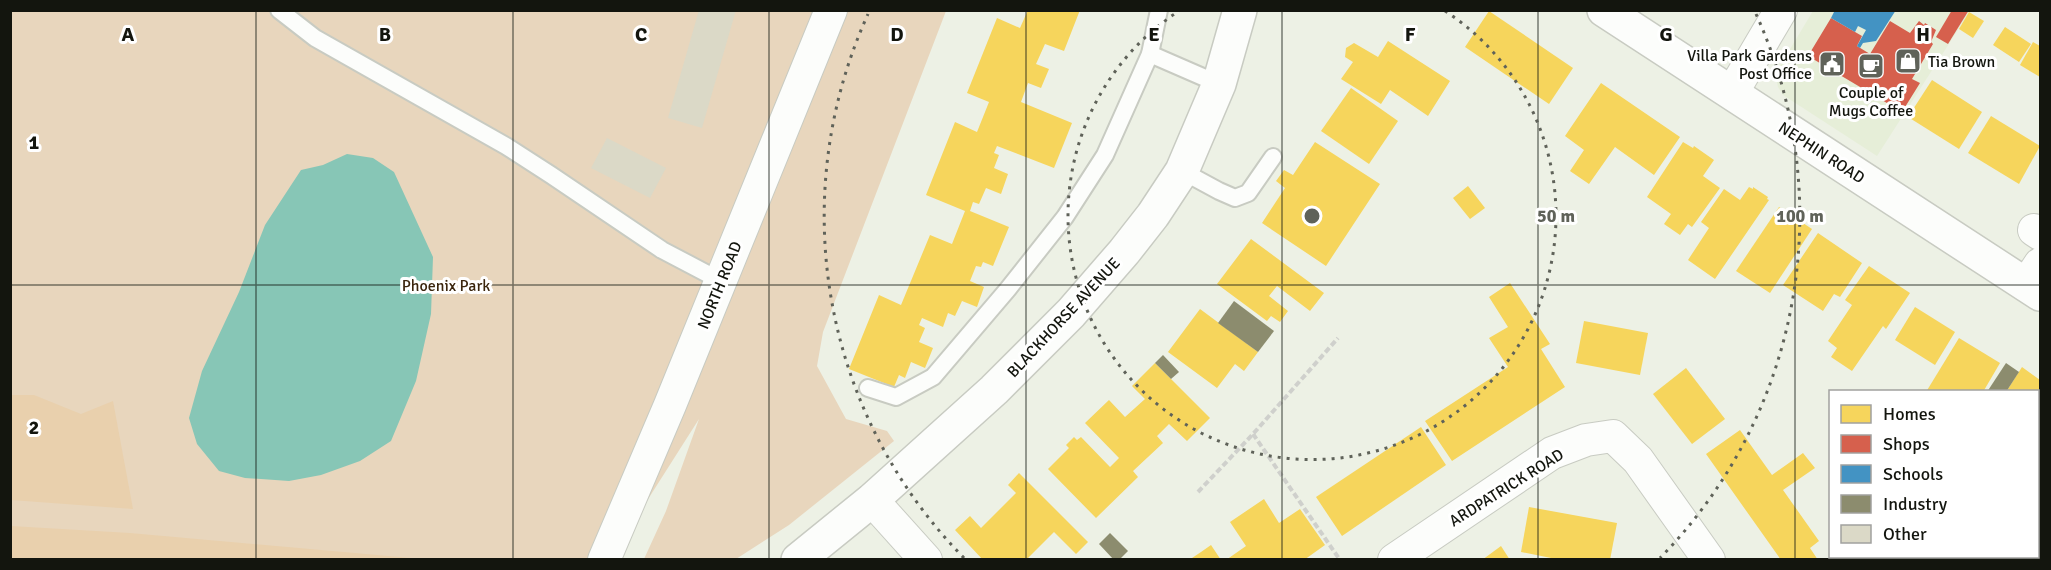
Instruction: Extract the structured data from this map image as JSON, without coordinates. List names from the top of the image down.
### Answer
{
  "streets": {
    "main road": ["NEPHIN ROAD", "BLACKHORSE AVENUE"],
    "street": ["NORTH ROAD", "ARDPATRICK ROAD"]
  },
  "parks": ["Phoenix Park"],
  "places": {
    "shop": ["Tia Brown"],
    "public building": ["Villa Park Gardens Post Office"],
    "cafe": ["Couple of Mugs Coffee"]
  },
  "legend": [
    "Homes",
    "Shops",
    "Schools",
    "Industry",
    "Other"
  ],
  "grid": {
    "columns": [
      "A",
      "B",
      "C",
      "D",
      "E",
      "F",
      "G",
      "H"
    ],
    "rows": ["1", "2"]
  },
  "rings": ["50 m", "100 m"]
}
